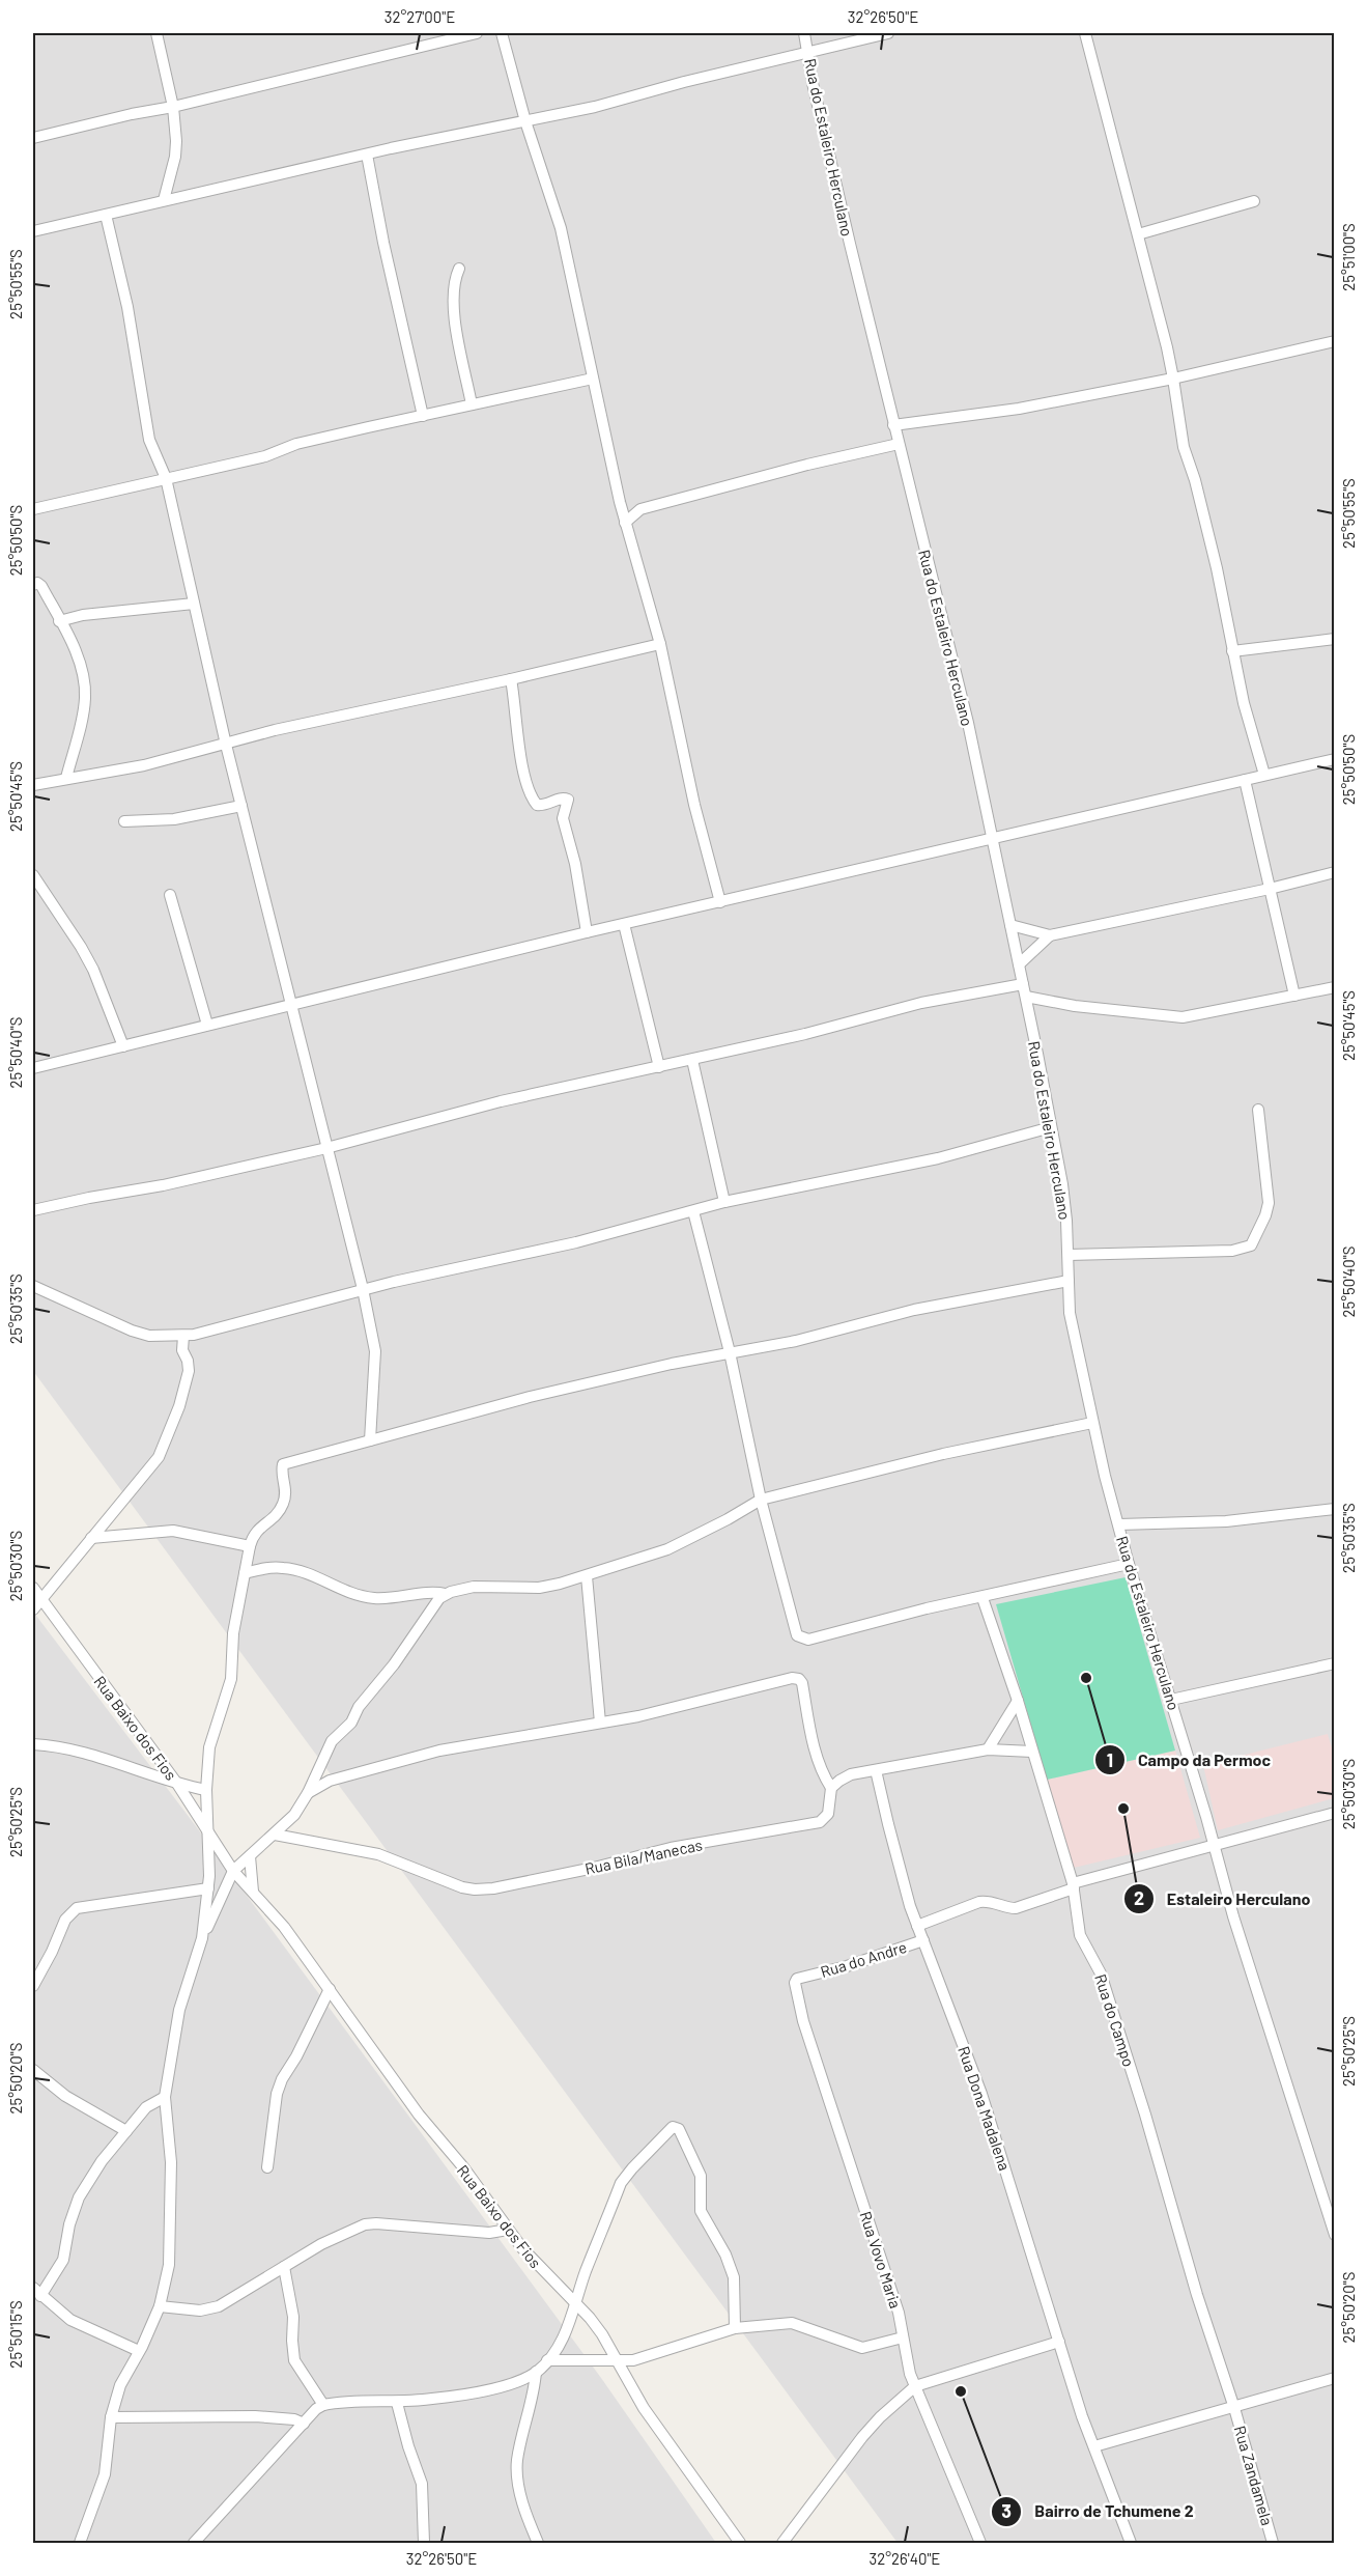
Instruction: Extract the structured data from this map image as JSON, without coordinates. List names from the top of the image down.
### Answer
{
  "streets": {
    "street": [
      "Rua do Estaleiro Herculano",
      "Rua Baixo dos Fios",
      "Rua Bila/Manecas",
      "Rua do Andre",
      "Rua do Campo",
      "Rua Dona Madalena",
      "Rua Vovo Maria",
      "Rua Zandamela"
    ]
  },
  "crossings": [
    ["Rua do Andre", "Rua Dona Madalena"],
    ["Rua do Andre", "Rua Vovo Maria"],
    ["Rua do Campo", "Rua Zandamela"]
  ],
  "places": ["Campo da Permoc", "Estaleiro Herculano", "Bairro de Tchumene 2"],
  "coordinates": [
    "32°27'00\"E",
    "32°26'50\"E",
    "25°51'00\"S",
    "25°50'55\"S",
    "25°50'50\"S",
    "25°50'45\"S",
    "25°50'40\"S",
    "25°50'35\"S",
    "25°50'30\"S",
    "25°50'25\"S",
    "25°50'20\"S",
    "25°50'15\"S",
    "32°26'40\"E"
  ]
}
